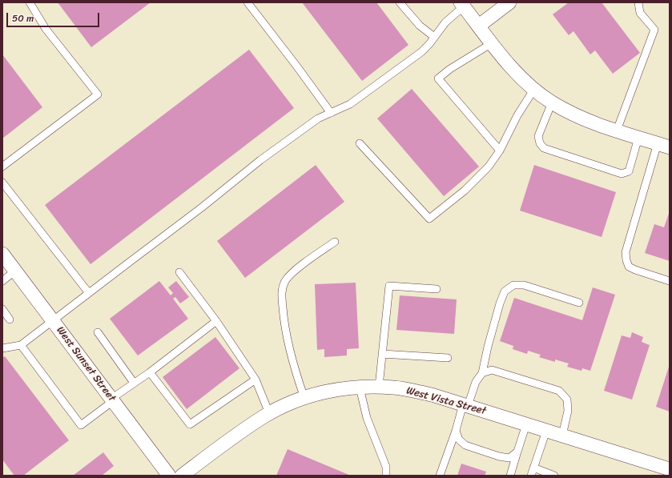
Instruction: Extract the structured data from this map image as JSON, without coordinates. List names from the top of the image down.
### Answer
{
  "streets": {
    "street": ["West Sunset Street", "West Vista Street"]
  },
  "scale_bar": "50 m"
}
